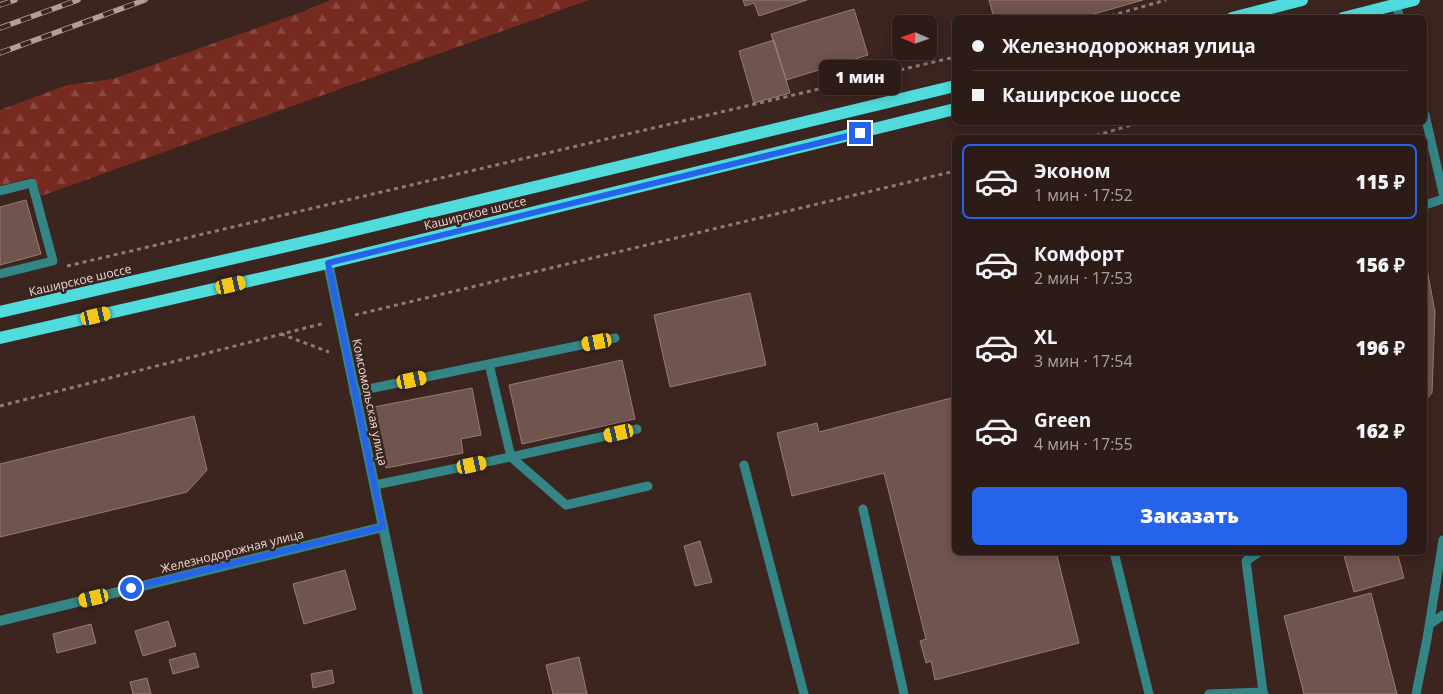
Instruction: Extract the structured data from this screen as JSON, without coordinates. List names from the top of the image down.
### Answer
{
  "streets": {
    "main road": ["Каширское шоссе"],
    "street": ["Комсомольская улица", "Железнодорожная улица"]
  },
  "crossings": [
    ["Каширское шоссе", "Комсомольская улица"],
    ["Комсомольская улица", "Железнодорожная улица"]
  ],
  "north": "left",
  "page": {
    "banner": ["Железнодорожная улица", "Каширское шоссе"],
    "bubble": "1 мин",
    "list": [
      {
        "name": "Эконом",
        "note": "1 мин · 17:52",
        "value": "115 ₽"
      },
      {
        "name": "Комфорт",
        "note": "2 мин · 17:53",
        "value": "156 ₽"
      },
      {
        "name": "XL",
        "note": "3 мин · 17:54",
        "value": "196 ₽"
      },
      {
        "name": "Green",
        "note": "4 мин · 17:55",
        "value": "162 ₽"
      }
    ],
    "buttons": "Заказать"
  }
}
